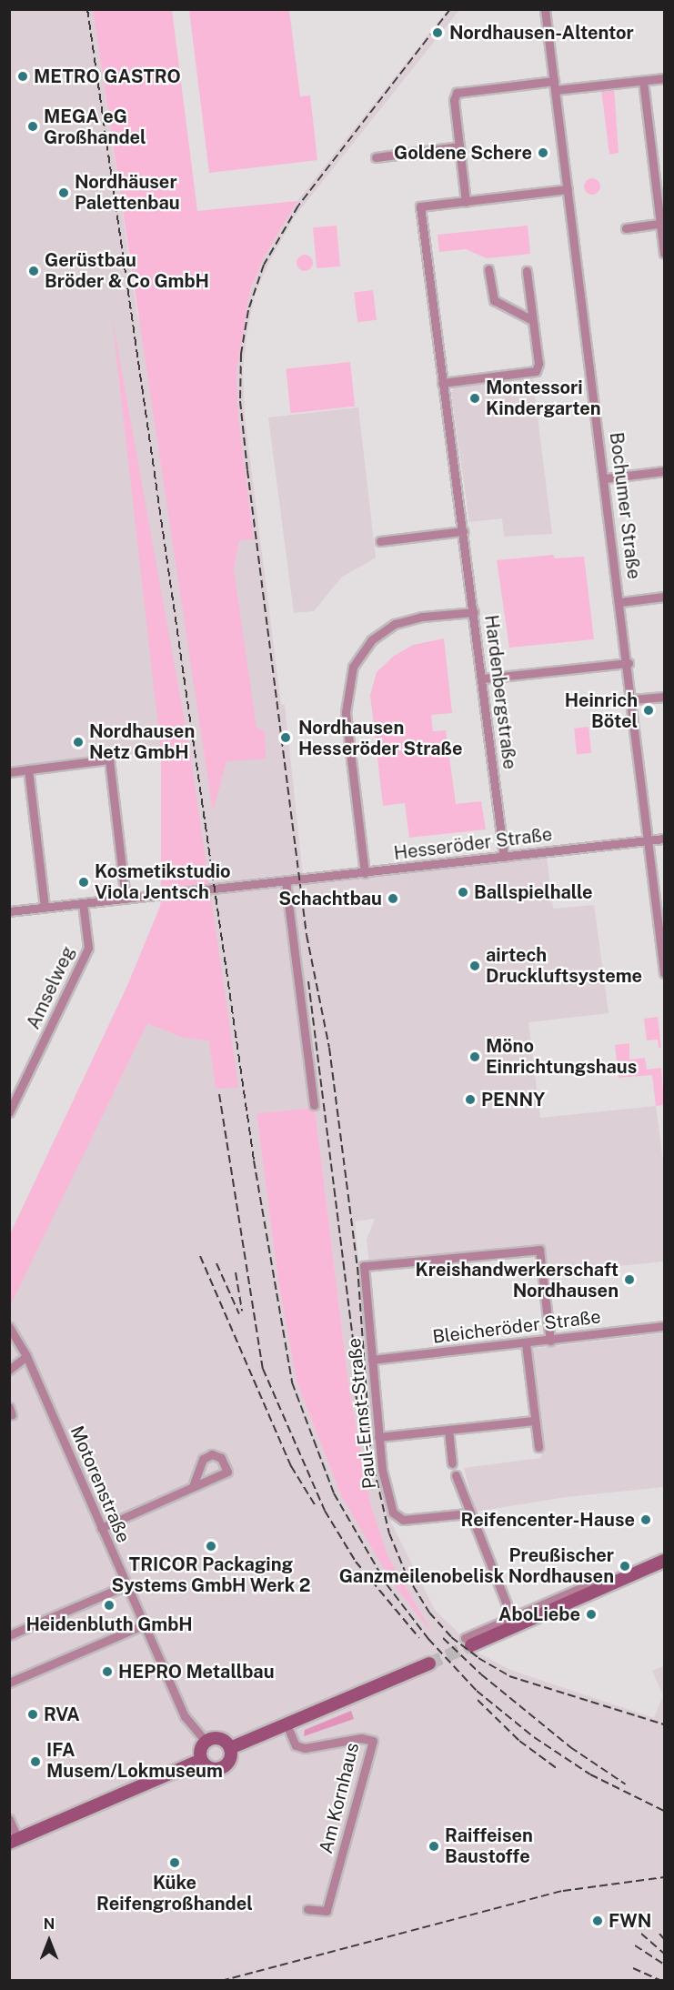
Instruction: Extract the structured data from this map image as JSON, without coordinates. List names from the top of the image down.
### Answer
{
  "streets": {
    "street": [
      "Bochumer Straße",
      "Hardenbergstraße",
      "Hesseröder Straße",
      "Amselweg",
      "Bleicheröder Straße",
      "Paul-Ernst-Straße",
      "Motorenstraße",
      "Am Kornhaus"
    ]
  },
  "crossings": [
    ["Bochumer Straße", "Hardenbergstraße"],
    ["Bochumer Straße", "Hesseröder Straße"],
    ["Hardenbergstraße", "Hesseröder Straße"],
    ["Hesseröder Straße", "Amselweg"],
    ["Bleicheröder Straße", "Paul-Ernst-Straße"]
  ],
  "places": [
    "Nordhausen-Altentor",
    "METRO GASTRO",
    "MEGA eG Großhandel",
    "Goldene Schere",
    "Nordhäuser Palettenbau",
    "Gerüstbau Bröder & Co GmbH",
    "Montessori Kindergarten",
    "Heinrich Bötel",
    "Nordhausen Hesseröder Straße",
    "Nordhausen Netz GmbH",
    "Kosmetikstudio Viola Jentsch",
    "Ballspielhalle",
    "Schachtbau",
    "airtech Druckluftsysteme",
    "Möno Einrichtungshaus",
    "PENNY",
    "Kreishandwerkerschaft Nordhausen",
    "Reifencenter-Hause",
    "TRICOR Packaging Systems GmbH Werk 2",
    "Preußischer Ganzmeilenobelisk Nordhausen",
    "Heidenbluth GmbH",
    "AboLiebe",
    "HEPRO Metallbau",
    "RVA",
    "IFA Musem/Lokmuseum",
    "Raiffeisen Baustoffe",
    "Küke Reifengroßhandel",
    "FWN"
  ],
  "north": "top"
}
